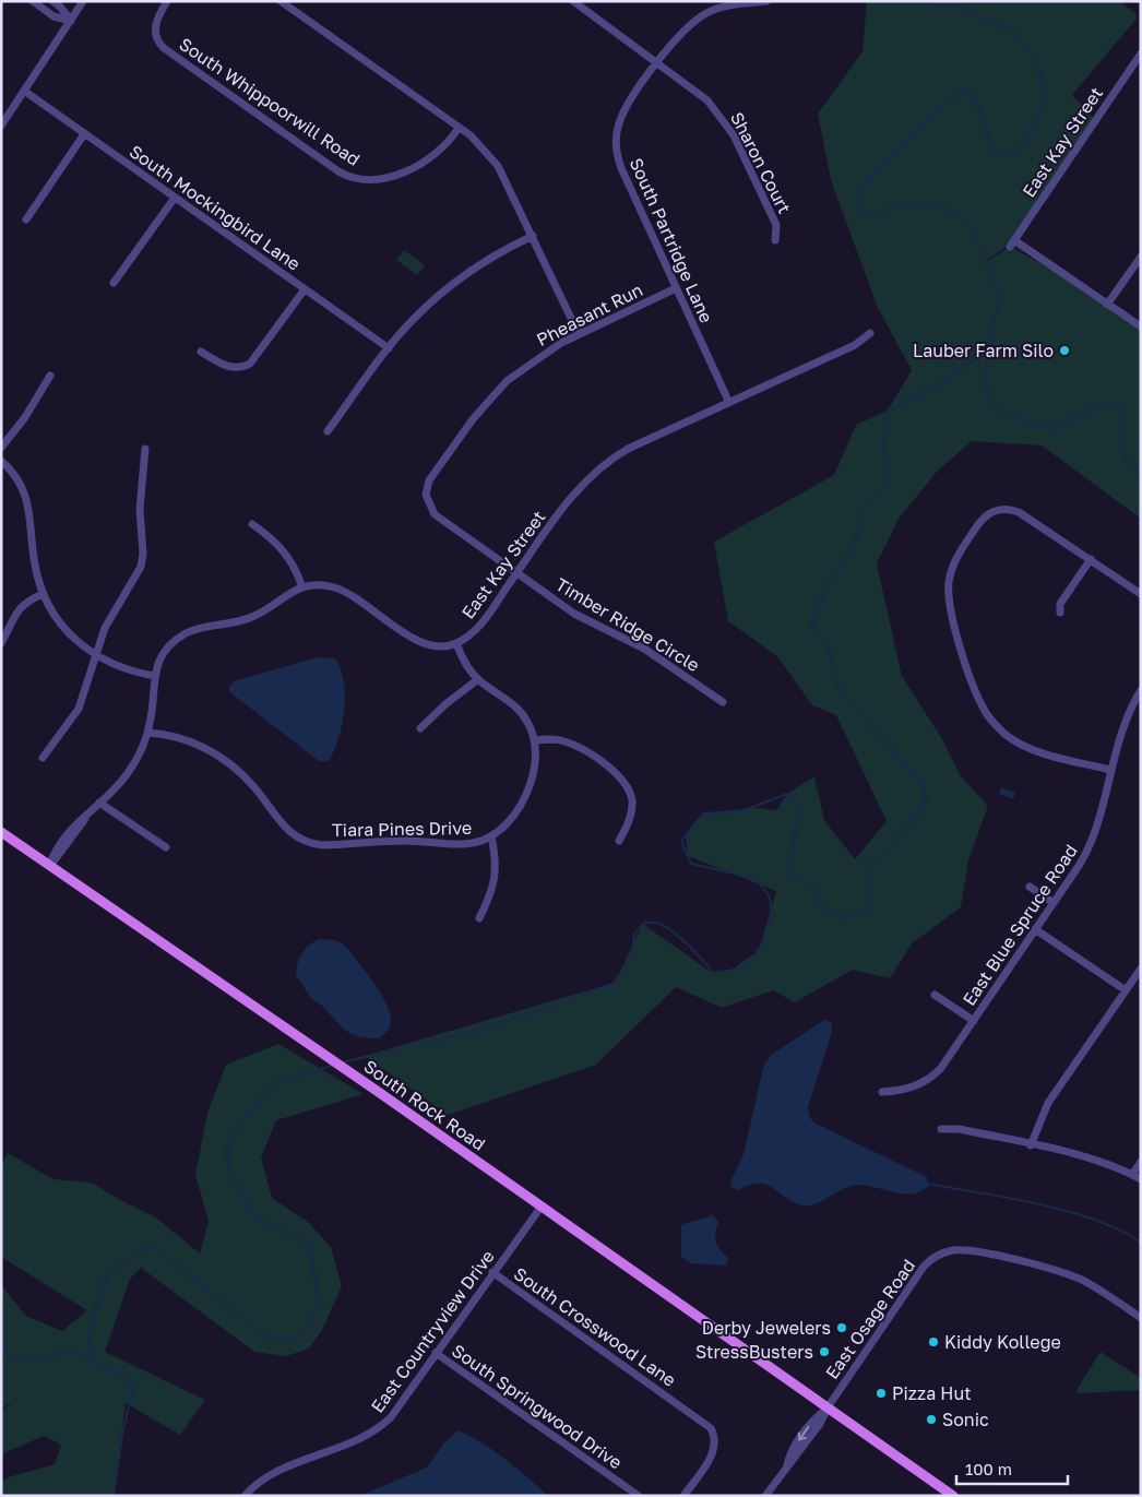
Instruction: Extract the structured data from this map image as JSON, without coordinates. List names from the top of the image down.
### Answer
{
  "streets": {
    "main road": ["South Rock Road"],
    "street": [
      "South Whippoorwill Road",
      "East Kay Street",
      "Sharon Court",
      "South Mockingbird Lane",
      "South Partridge Lane",
      "Pheasant Run",
      "Timber Ridge Circle",
      "Tiara Pines Drive",
      "East Blue Spruce Road",
      "East Osage Road",
      "South Crosswood Lane",
      "East Countryview Drive",
      "South Springwood Drive"
    ]
  },
  "crossings": [
    ["East Kay Street", "South Partridge Lane"],
    ["East Kay Street", "Timber Ridge Circle"],
    ["East Kay Street", "Tiara Pines Drive"],
    ["Sharon Court", "South Partridge Lane"],
    ["South Partridge Lane", "Pheasant Run"],
    ["Pheasant Run", "Timber Ridge Circle"],
    ["South Rock Road", "East Osage Road"],
    ["South Rock Road", "East Countryview Drive"],
    ["South Crosswood Lane", "East Countryview Drive"],
    ["East Countryview Drive", "South Springwood Drive"]
  ],
  "places": [
    "Lauber Farm Silo",
    "Derby Jewelers",
    "Kiddy Kollege",
    "StressBusters",
    "Pizza Hut",
    "Sonic"
  ],
  "scale_bar": "100 m"
}
